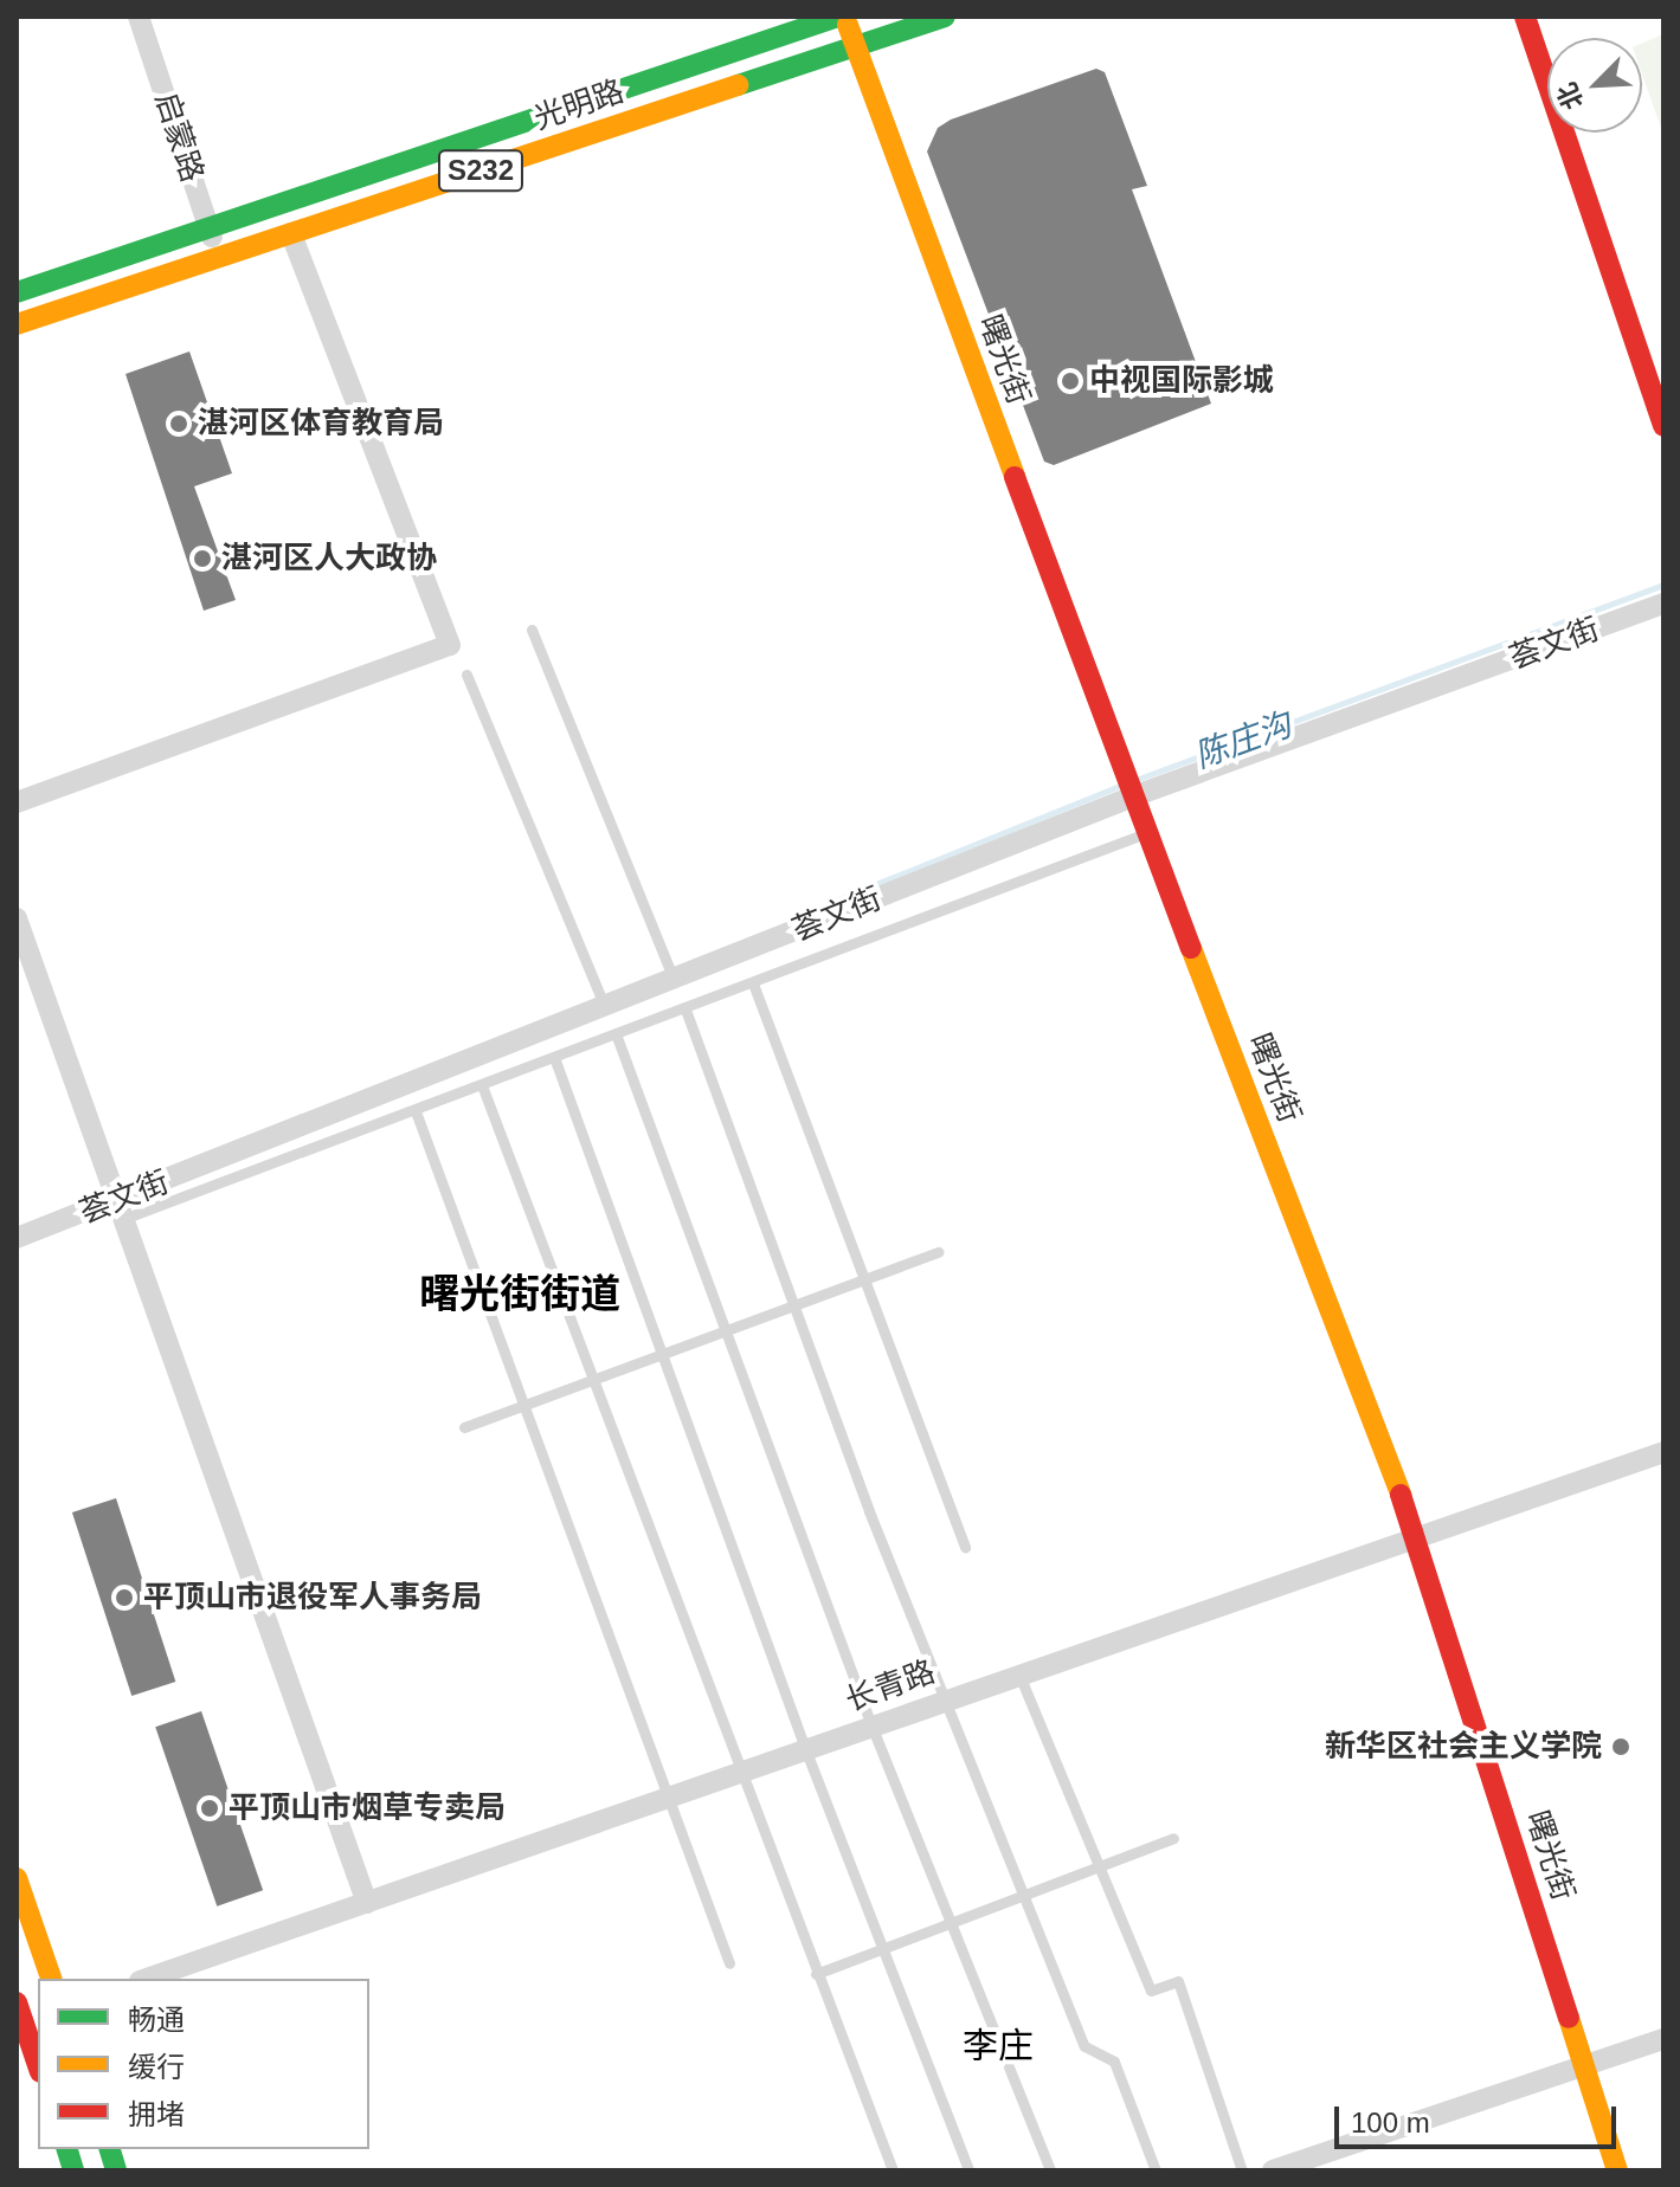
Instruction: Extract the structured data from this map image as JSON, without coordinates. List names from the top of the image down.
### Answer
{
  "streets": {
    "street": [
      "光明路",
      "启蒙路",
      "S232",
      "曙光街",
      "荟文街",
      "长青路"
    ]
  },
  "crossings": [
    ["光明路", "启蒙路"],
    ["光明路", "曙光街"],
    ["曙光街", "荟文街"],
    ["曙光街", "长青路"]
  ],
  "districts": ["曙光街街道", "李庄"],
  "water": ["陈庄沟"],
  "places": [
    "中视国际影城",
    "湛河区体育教育局",
    "湛河区人大政协",
    "平顶山市退役军人事务局",
    "新华区社会主义学院",
    "平顶山市烟草专卖局"
  ],
  "legend": ["畅通", "缓行", "拥堵"],
  "scale_bar": "100 m",
  "north": "bottom left"
}
